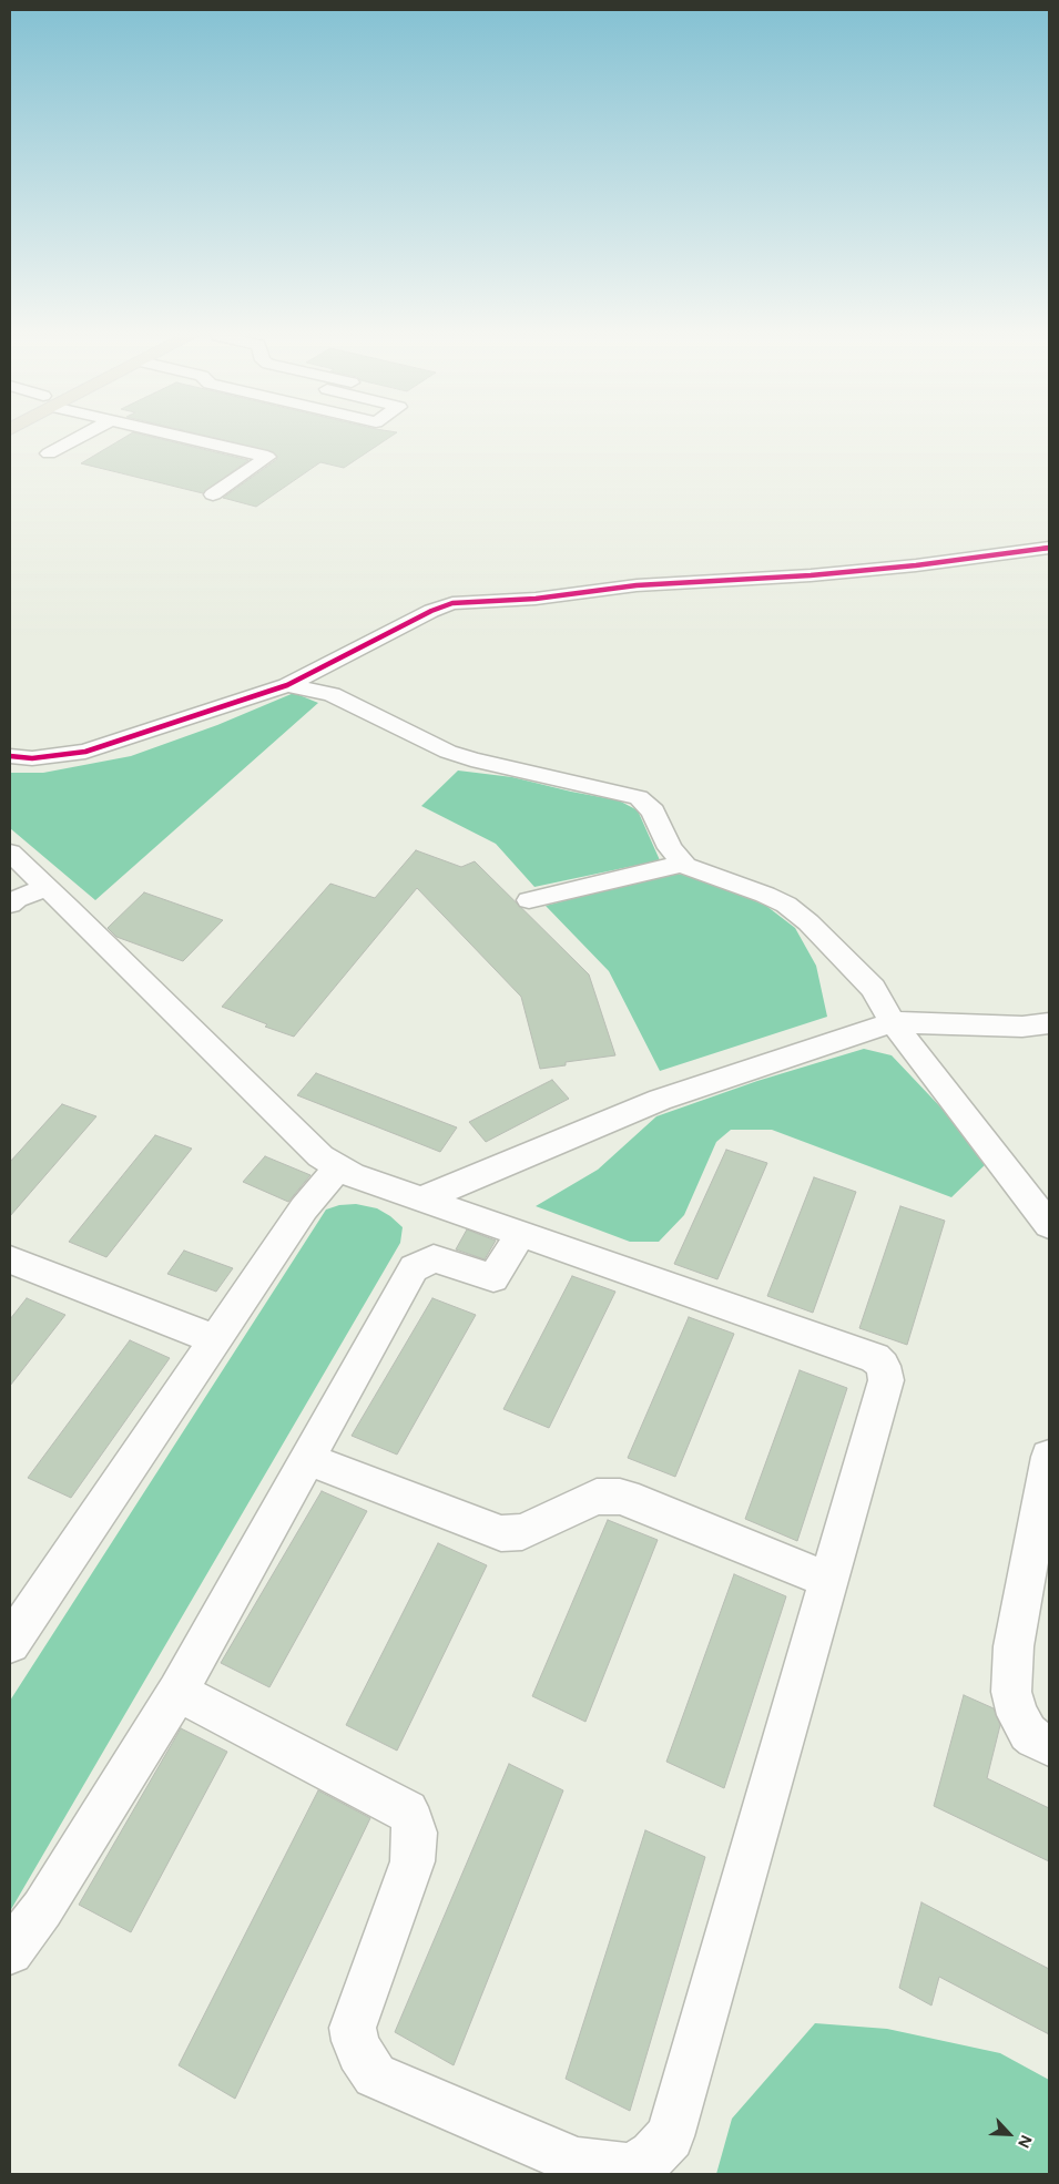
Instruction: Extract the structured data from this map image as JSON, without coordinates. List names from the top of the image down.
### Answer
{
  "north": "bottom right"
}
